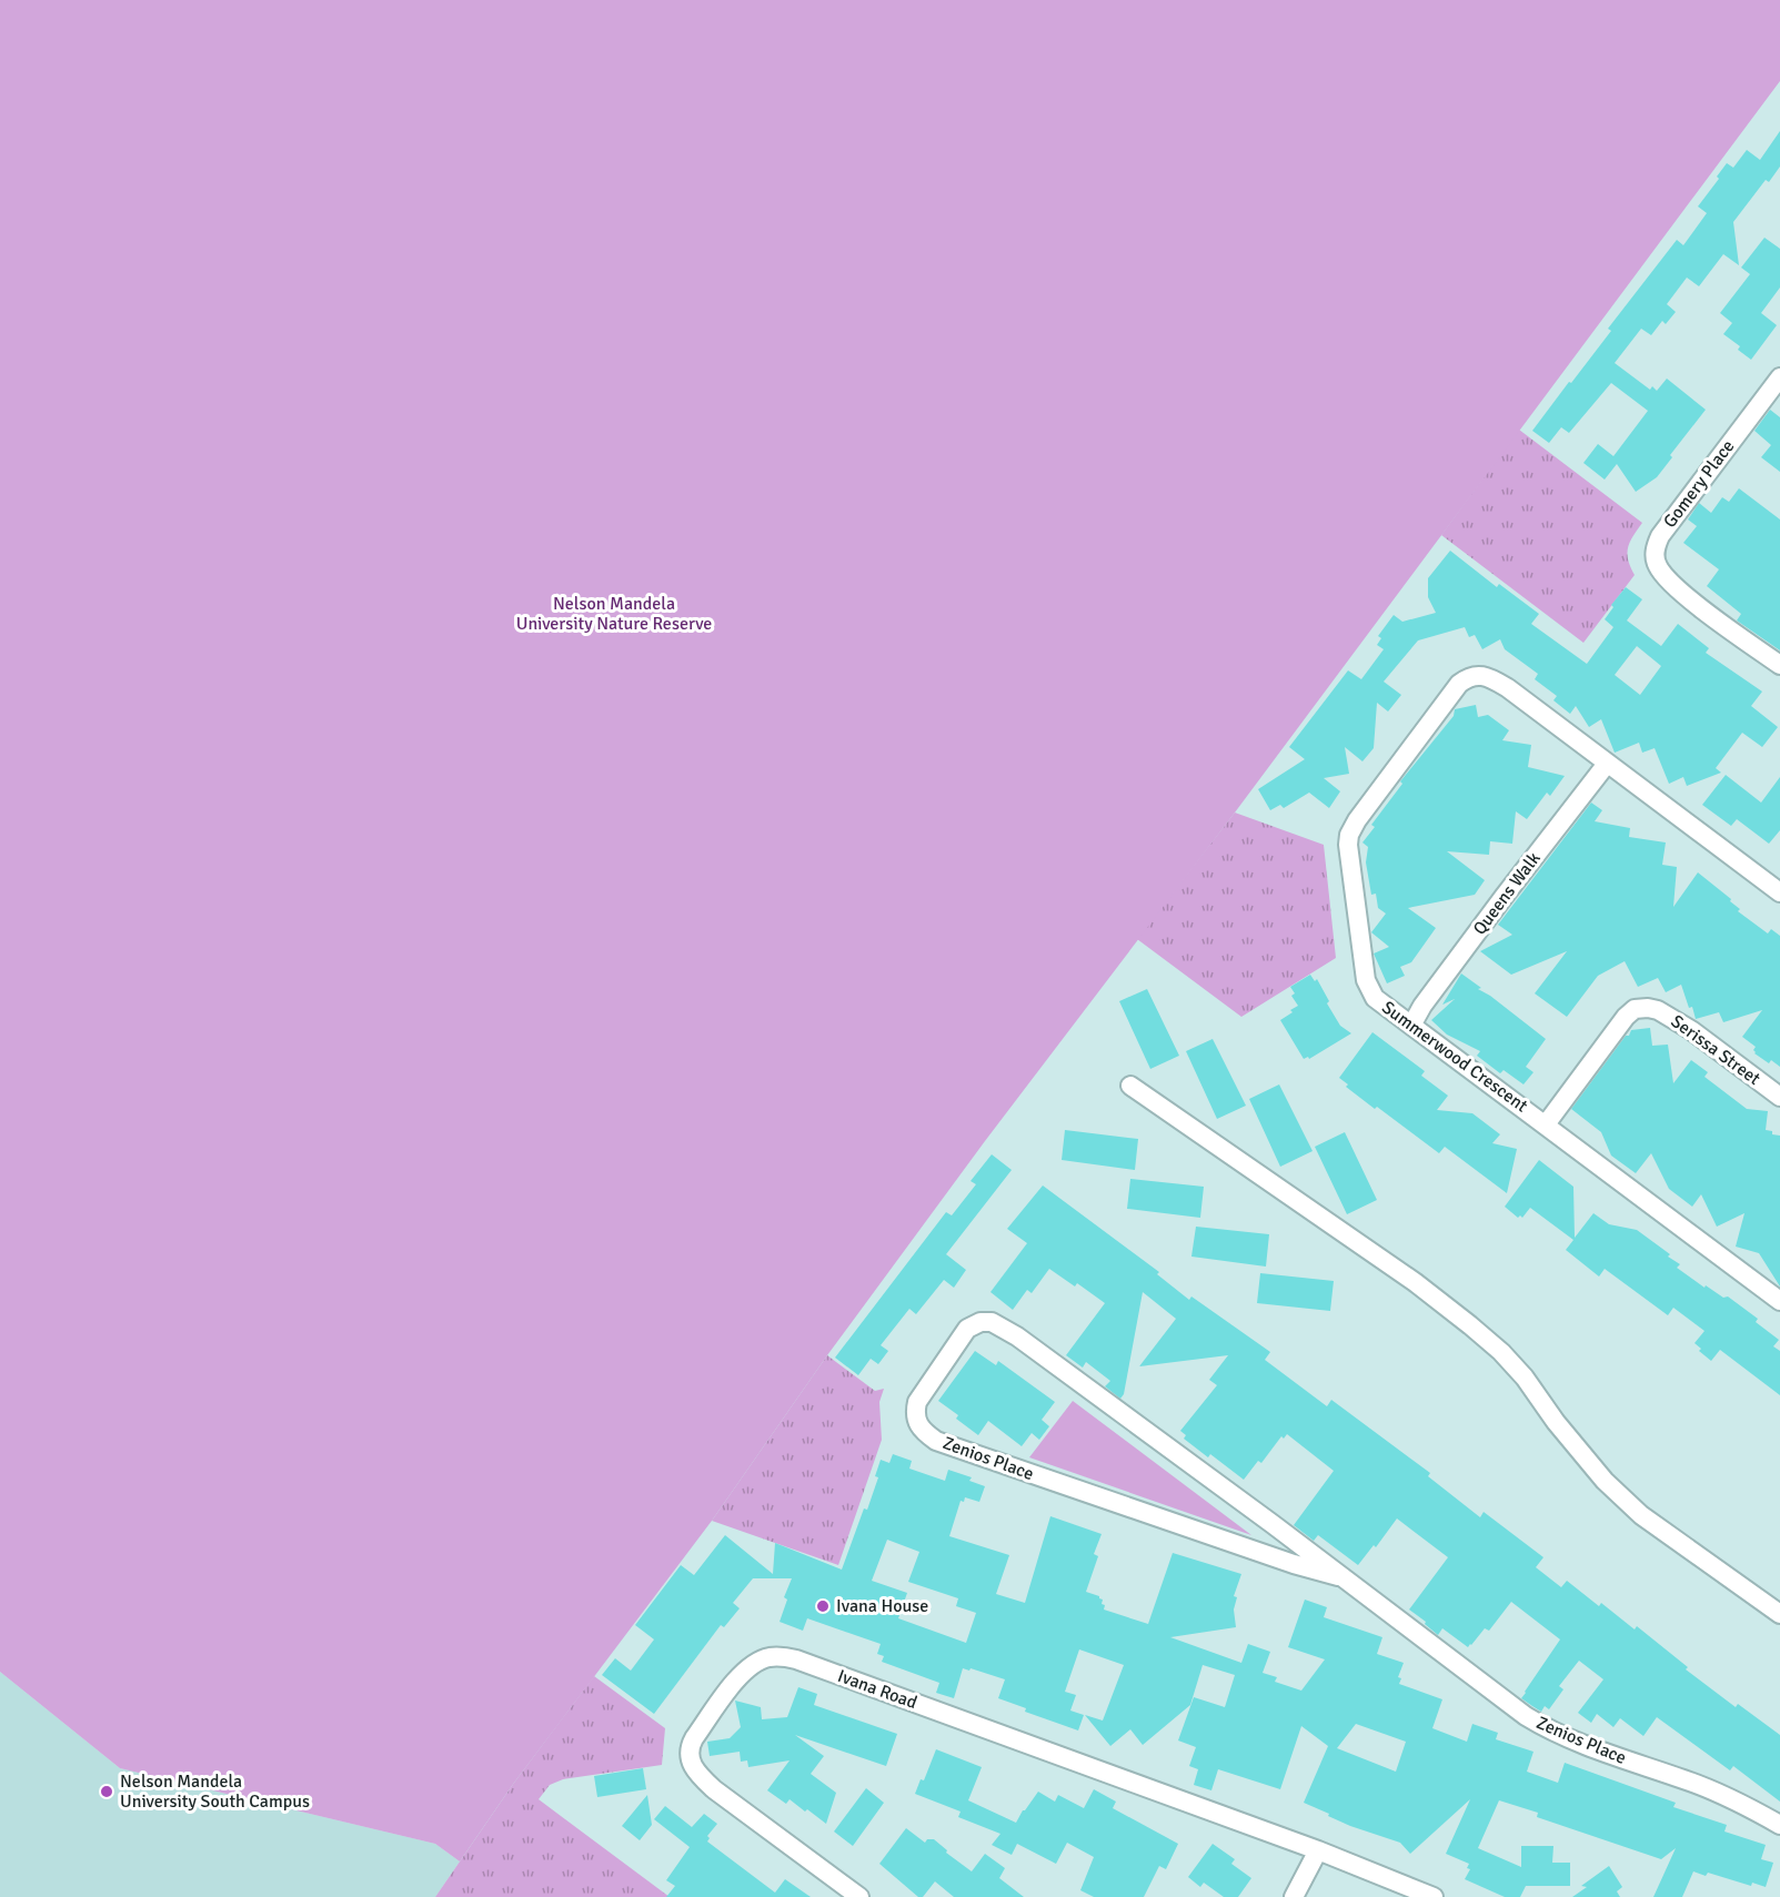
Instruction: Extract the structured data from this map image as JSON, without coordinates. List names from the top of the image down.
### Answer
{
  "streets": {
    "street": [
      "Gomery Place",
      "Queens Walk",
      "Serissa Street",
      "Summerwood Crescent",
      "Zenios Place",
      "Ivana Road"
    ]
  },
  "crossings": [
    ["Queens Walk", "Summerwood Crescent"],
    ["Serissa Street", "Summerwood Crescent"]
  ],
  "parks": ["Nelson Mandela University Nature Reserve"],
  "places": ["Ivana House", "Nelson Mandela University South Campus"]
}
